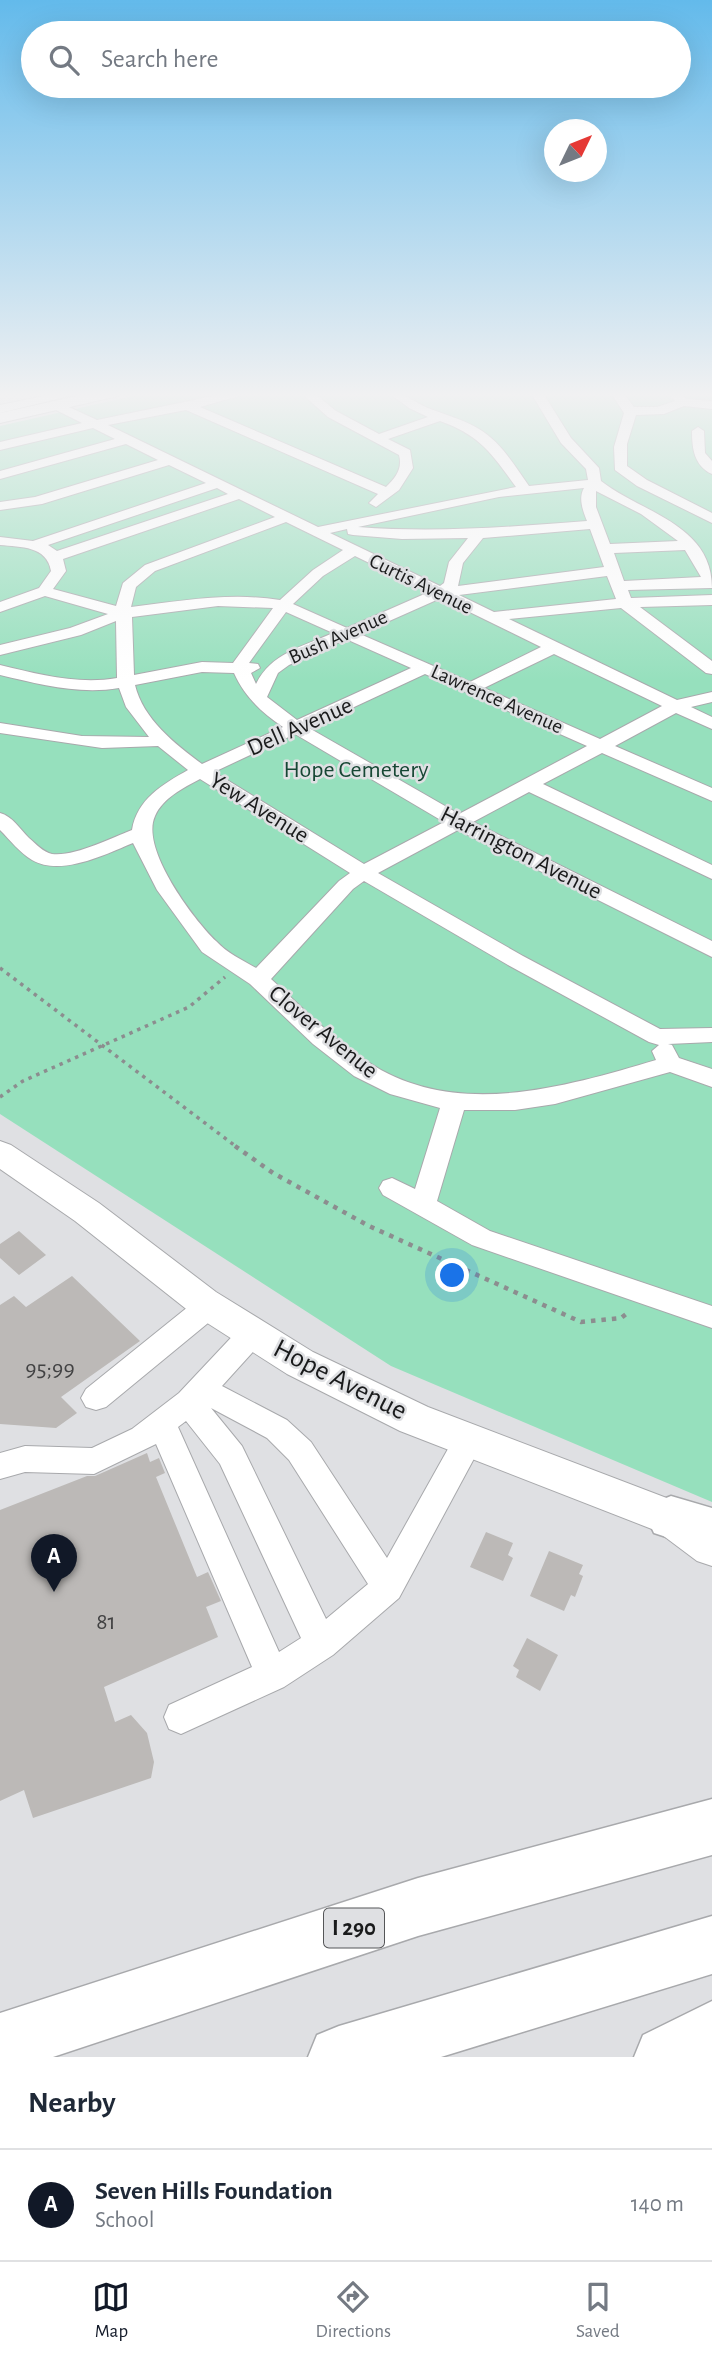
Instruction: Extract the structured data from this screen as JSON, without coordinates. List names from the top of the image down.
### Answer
{
  "streets": {
    "highway": ["I 290"],
    "main road": ["Hope Avenue"],
    "lane": [
      "Curtis Avenue",
      "Bush Avenue",
      "Lawrence Avenue",
      "Dell Avenue",
      "Yew Avenue",
      "Harrington Avenue",
      "Clover Avenue"
    ]
  },
  "crossings": [
    ["Curtis Avenue", "Bush Avenue"],
    ["Curtis Avenue", "Yew Avenue"],
    ["Curtis Avenue", "Clover Avenue"],
    ["Bush Avenue", "Lawrence Avenue"],
    ["Bush Avenue", "Yew Avenue"],
    ["Bush Avenue", "Harrington Avenue"],
    ["Lawrence Avenue", "Dell Avenue"],
    ["Lawrence Avenue", "Yew Avenue"],
    ["Lawrence Avenue", "Clover Avenue"],
    ["Dell Avenue", "Yew Avenue"],
    ["Dell Avenue", "Harrington Avenue"],
    ["Yew Avenue", "Clover Avenue"],
    ["Harrington Avenue", "Clover Avenue"]
  ],
  "parks": ["Hope Cemetery"],
  "house_numbers": ["95;99", "81"],
  "north": "top right",
  "page": {
    "search": "Search here",
    "pins": "A",
    "heading": "Nearby",
    "list": [
      {
        "mark": "A",
        "name": "Seven Hills Foundation",
        "note": "School",
        "value": "140 m"
      }
    ],
    "nav": ["Map", "Directions", "Saved"]
  }
}
